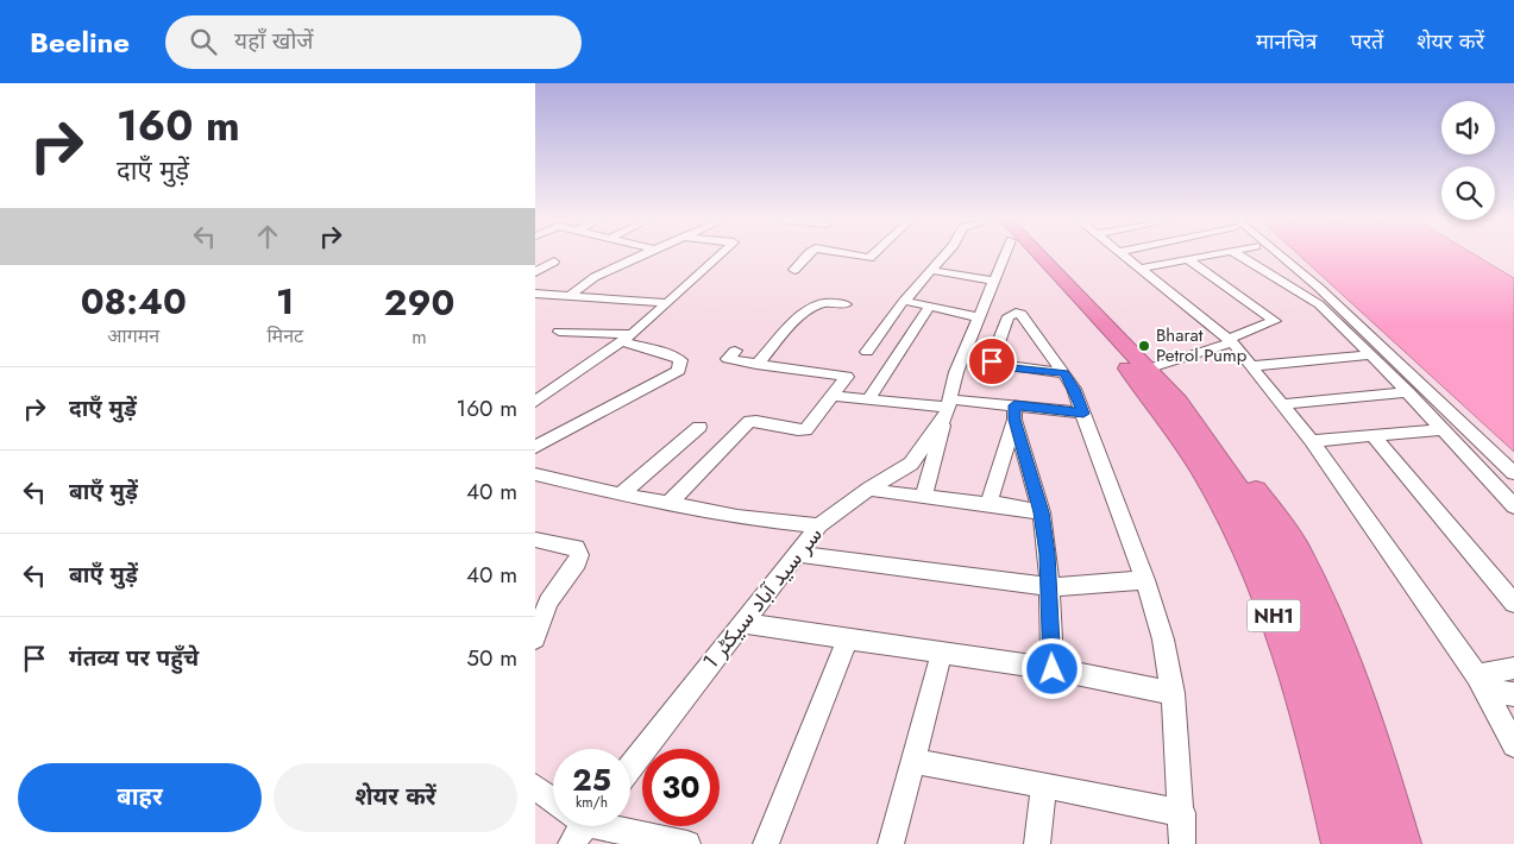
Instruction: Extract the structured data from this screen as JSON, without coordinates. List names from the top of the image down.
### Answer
{
  "streets": {
    "highway": ["NH1"],
    "street": ["سر سید آباد سیکٹر 1"]
  },
  "places": ["Bharat Petrol Pump"],
  "page": {
    "header": "Beeline",
    "search": "यहाँ खोजें",
    "nav": ["मानचित्र", "परतें", "शेयर करें"],
    "turn": ["160 m", "दाएँ मुड़ें"],
    "eta": [
      "08:40",
      "आगमन",
      "1",
      "मिनट",
      "290",
      "m"
    ],
    "list": [
      {
        "name": "दाएँ मुड़ें",
        "value": "160 m"
      },
      {
        "name": "बाएँ मुड़ें",
        "value": "40 m"
      },
      {
        "name": "बाएँ मुड़ें",
        "value": "40 m"
      },
      {
        "name": "गंतव्य पर पहुँचे",
        "value": "50 m"
      }
    ],
    "speed": "25 km/h",
    "limit": "30",
    "buttons": ["बाहर", "शेयर करें"]
  }
}
